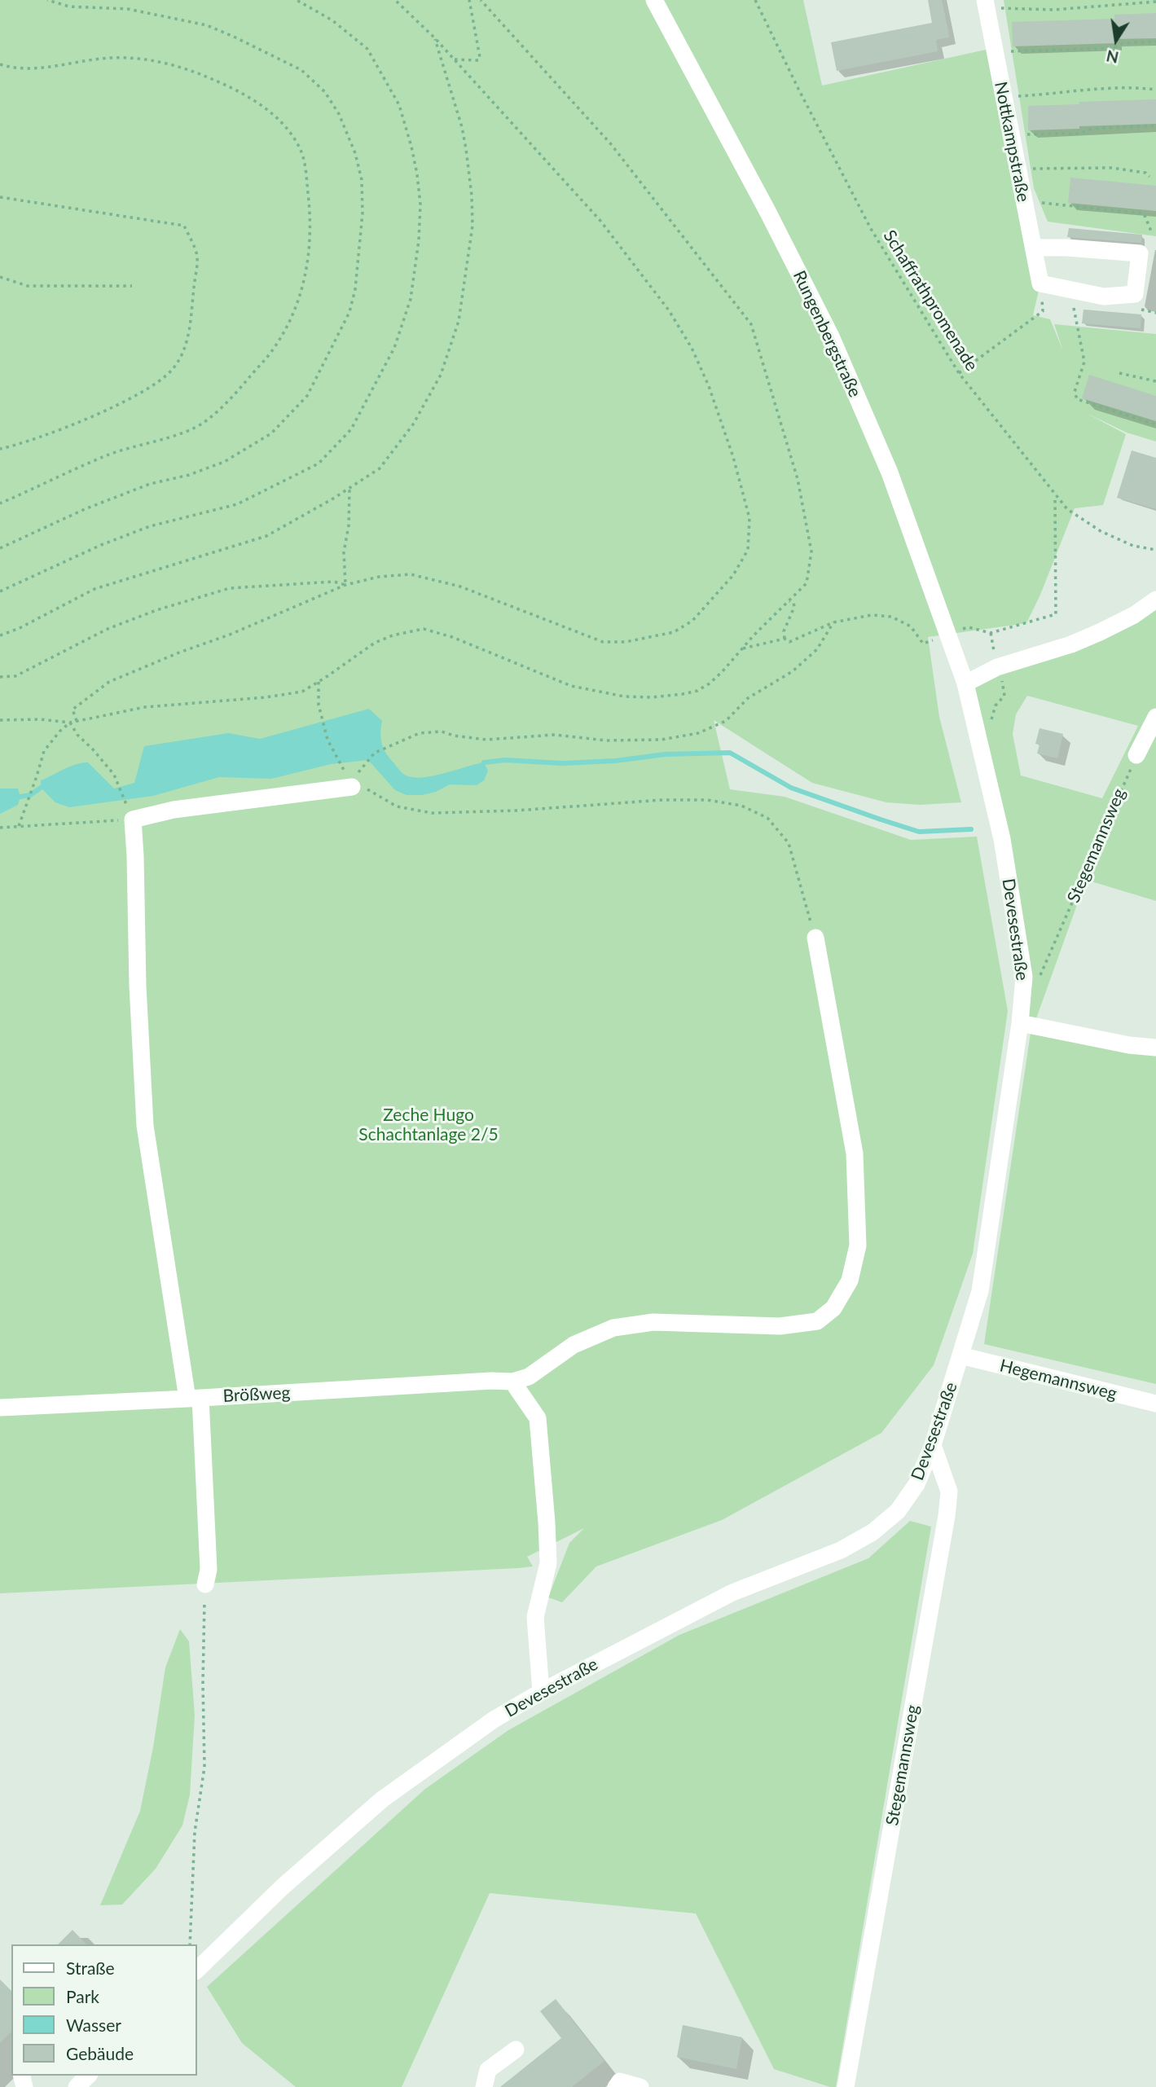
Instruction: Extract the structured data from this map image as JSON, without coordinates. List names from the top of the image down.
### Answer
{
  "streets": {
    "street": [
      "Nottkampstraße",
      "Rungenbergstraße",
      "Stegemannsweg",
      "Devesestraße",
      "Hegemannsweg",
      "Brößweg"
    ],
    "path": ["Schaffrathpromenade"]
  },
  "crossings": [
    ["Rungenbergstraße", "Devesestraße"],
    ["Stegemannsweg", "Devesestraße"],
    ["Devesestraße", "Hegemannsweg"]
  ],
  "parks": ["Zeche Hugo Schachtanlage 2/5"],
  "legend": [
    "Straße",
    "Park",
    "Wasser",
    "Gebäude"
  ],
  "north": "bottom"
}
